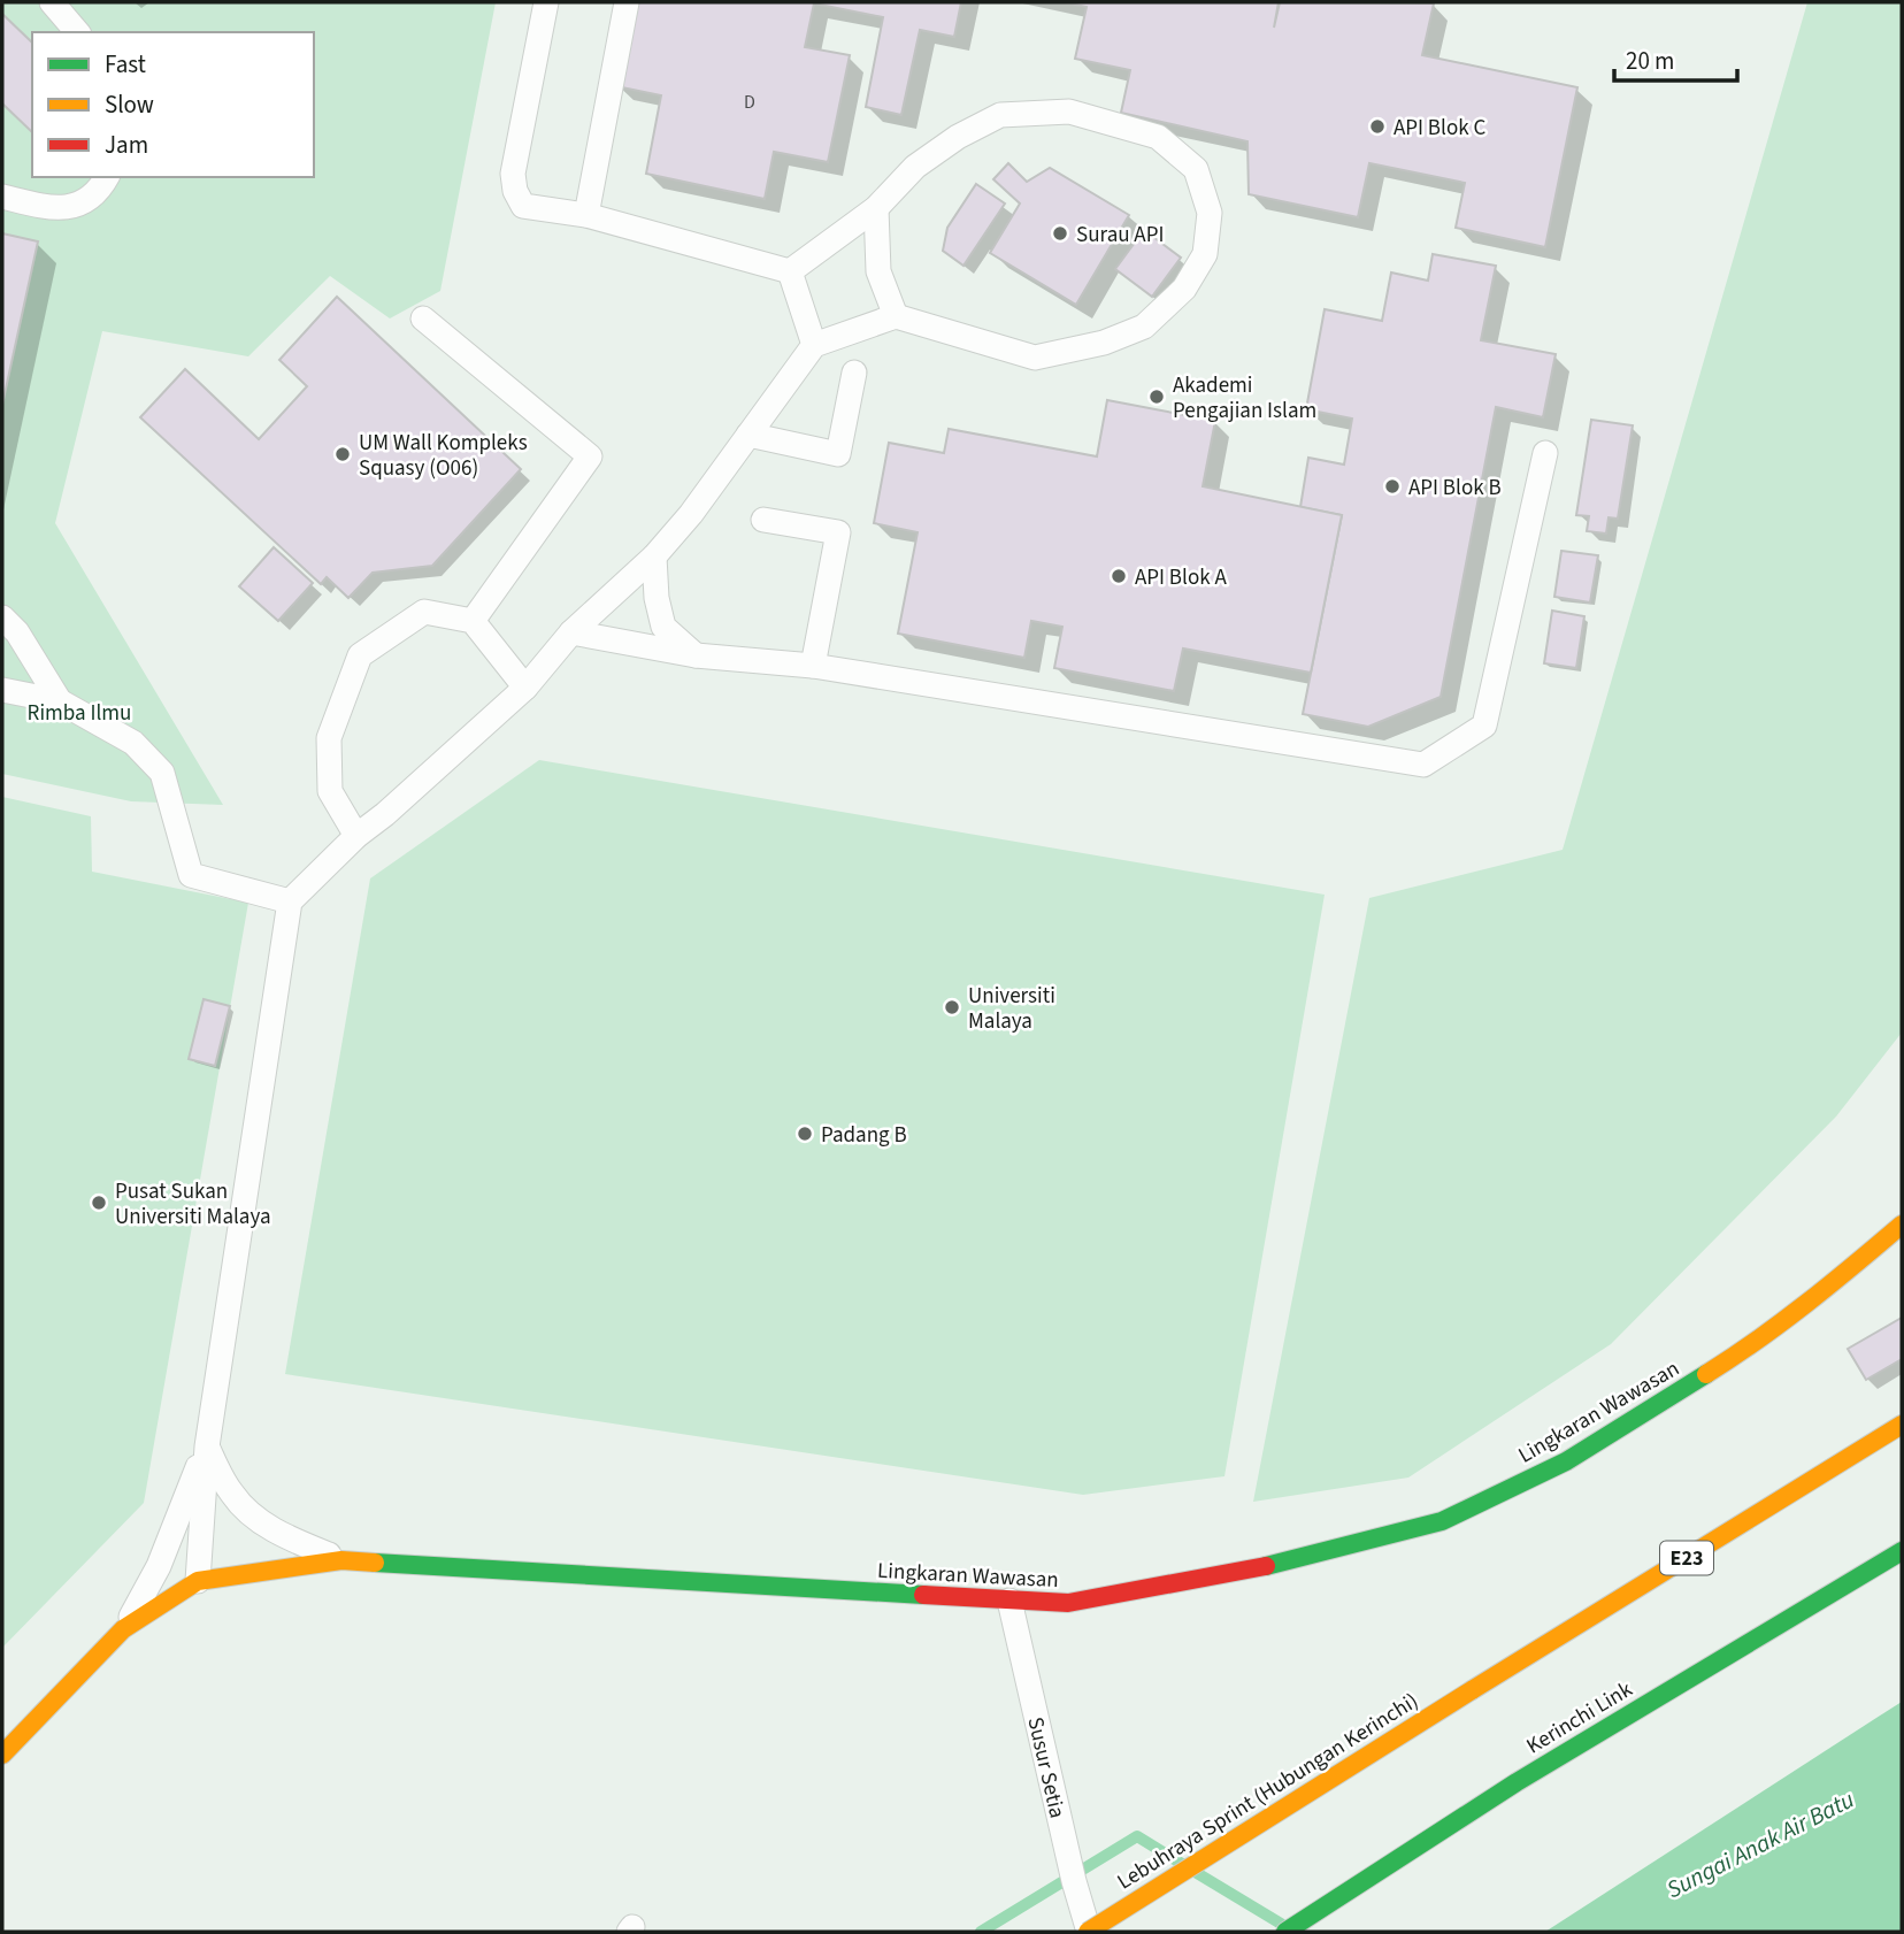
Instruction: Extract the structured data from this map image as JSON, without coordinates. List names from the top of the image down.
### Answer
{
  "streets": {
    "main road": [
      "Lingkaran Wawasan",
      "E23",
      "Kerinchi Link",
      "Lebuhraya Sprint (Hubungan Kerinchi)"
    ],
    "lane": ["Susur Setia"]
  },
  "crossings": [
    ["Lingkaran Wawasan", "Susur Setia"],
    ["Susur Setia", "Lebuhraya Sprint (Hubungan Kerinchi)"]
  ],
  "water": ["Sungai Anak Air Batu"],
  "parks": ["Rimba Ilmu"],
  "places": [
    "API Blok C",
    "Surau API",
    "Akademi Pengajian Islam",
    "UM Wall Kompleks Squasy (O06)",
    "API Blok B",
    "API Blok A",
    "Universiti Malaya",
    "Padang B",
    "Pusat Sukan Universiti Malaya"
  ],
  "house_numbers": ["D"],
  "legend": ["Fast", "Slow", "Jam"],
  "scale_bar": "20 m"
}
